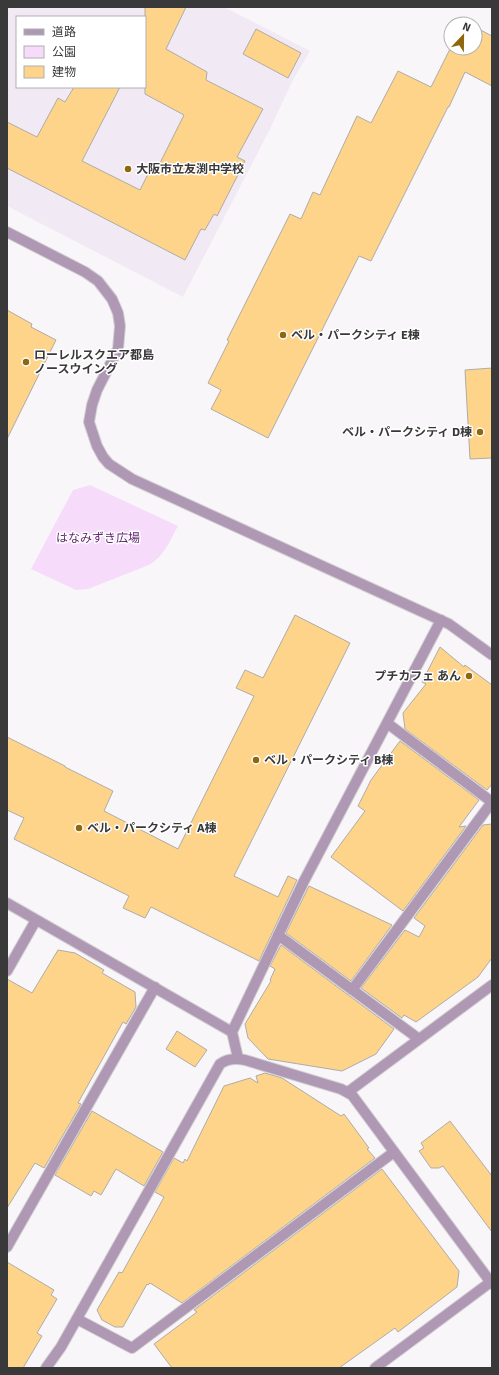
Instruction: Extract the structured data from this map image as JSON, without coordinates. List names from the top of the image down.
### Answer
{
  "parks": ["はなみずき広場"],
  "places": [
    "大阪市立友渕中学校",
    "ベル・パークシティ E棟",
    "ローレルスクエア都島 ノースウイング",
    "ベル・パークシティ D棟",
    "プチカフェ あん",
    "ベル・パークシティ B棟",
    "ベル・パークシティ A棟"
  ],
  "legend": ["道路", "公園", "建物"],
  "north": "top"
}
